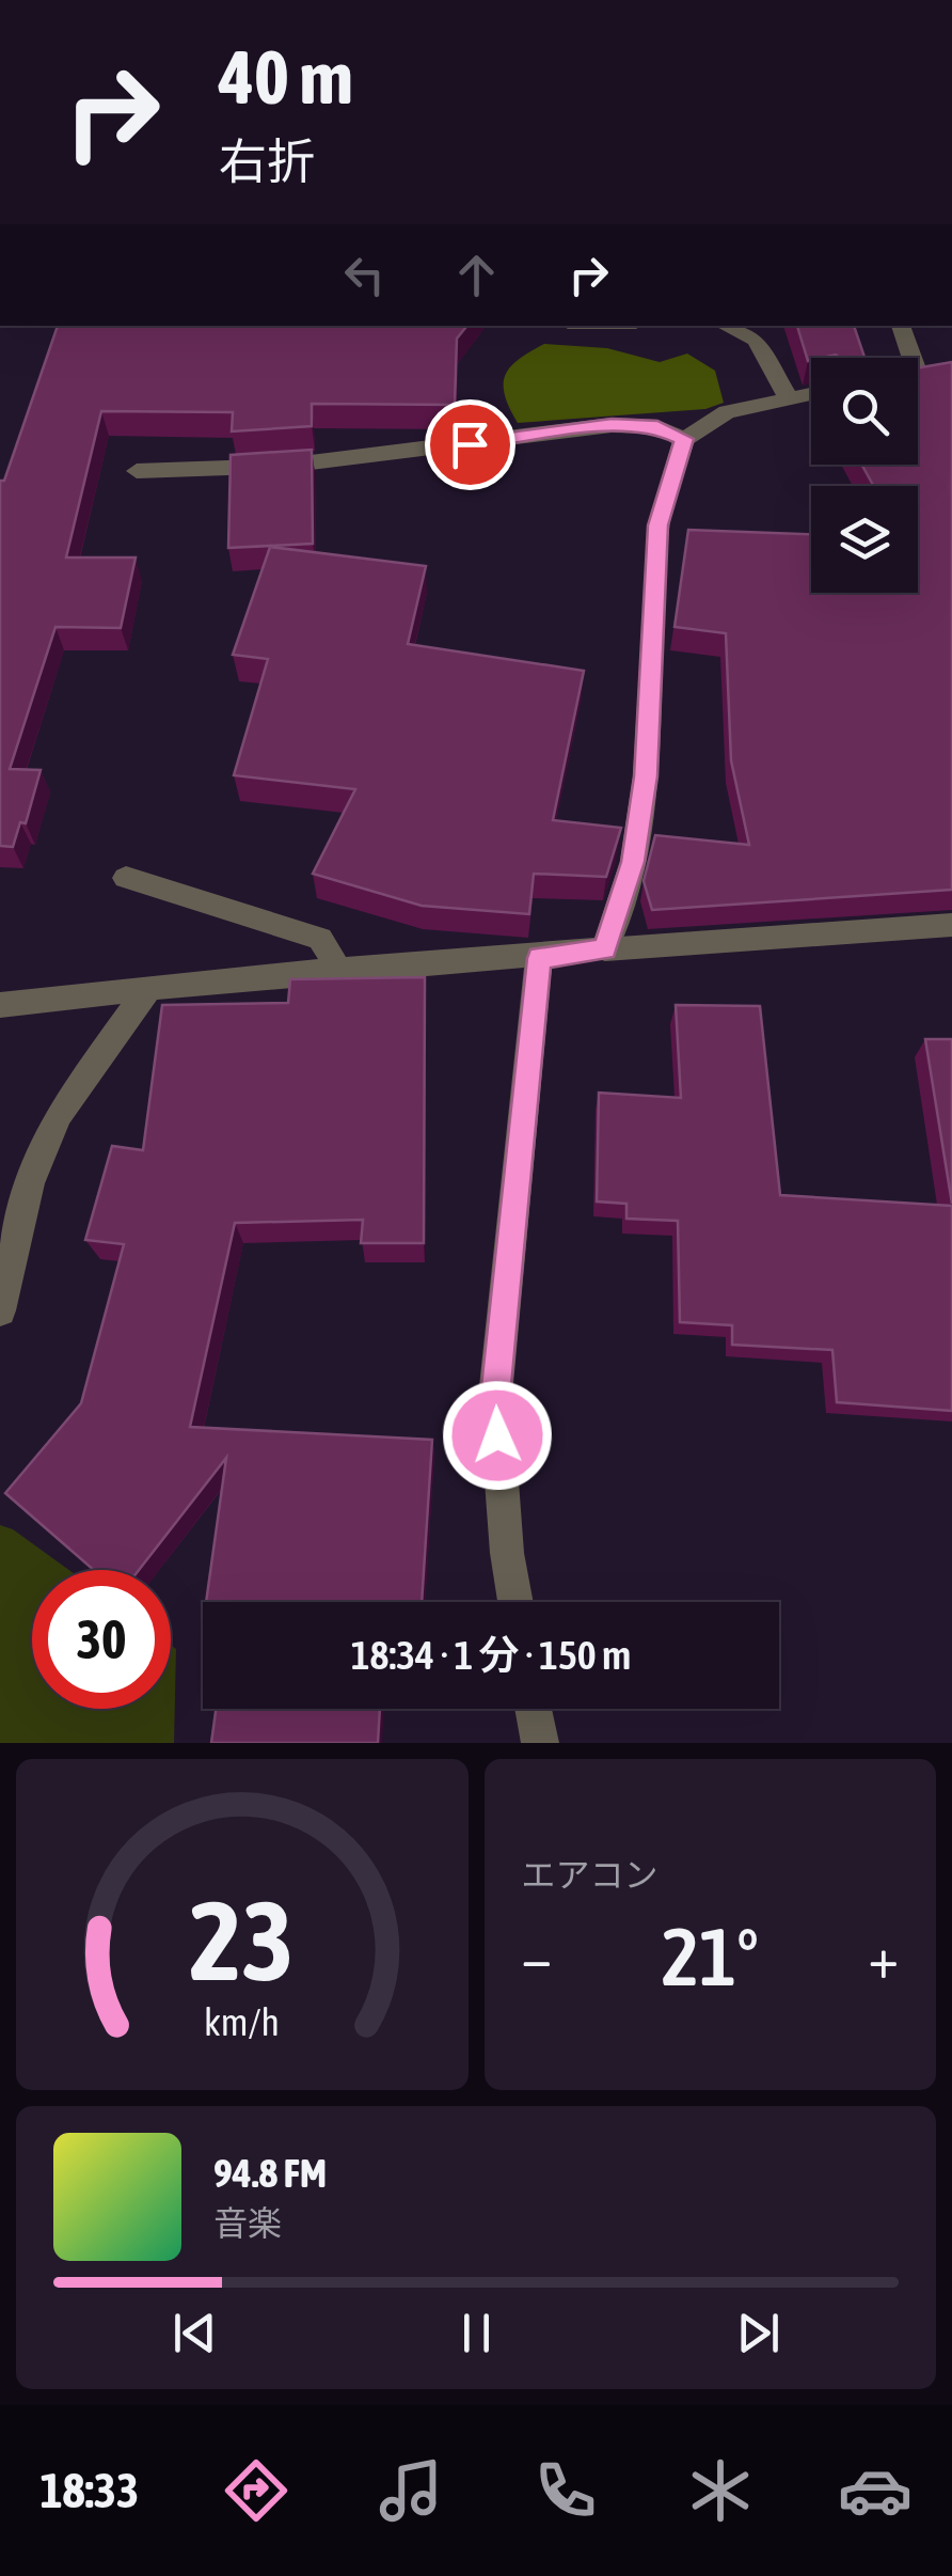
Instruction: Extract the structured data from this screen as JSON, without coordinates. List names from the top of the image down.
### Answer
{
  "page": {
    "turn": ["40 m", "右折"],
    "limit": "30",
    "trip": "18:34 · 1 分 · 150 m",
    "tile": "エアコン",
    "heat": ["−", "21°", "+"],
    "song": ["94.8 FM", "音楽"],
    "tabs": "18:33",
    "gauge": ["23", "km/h"]
  }
}
